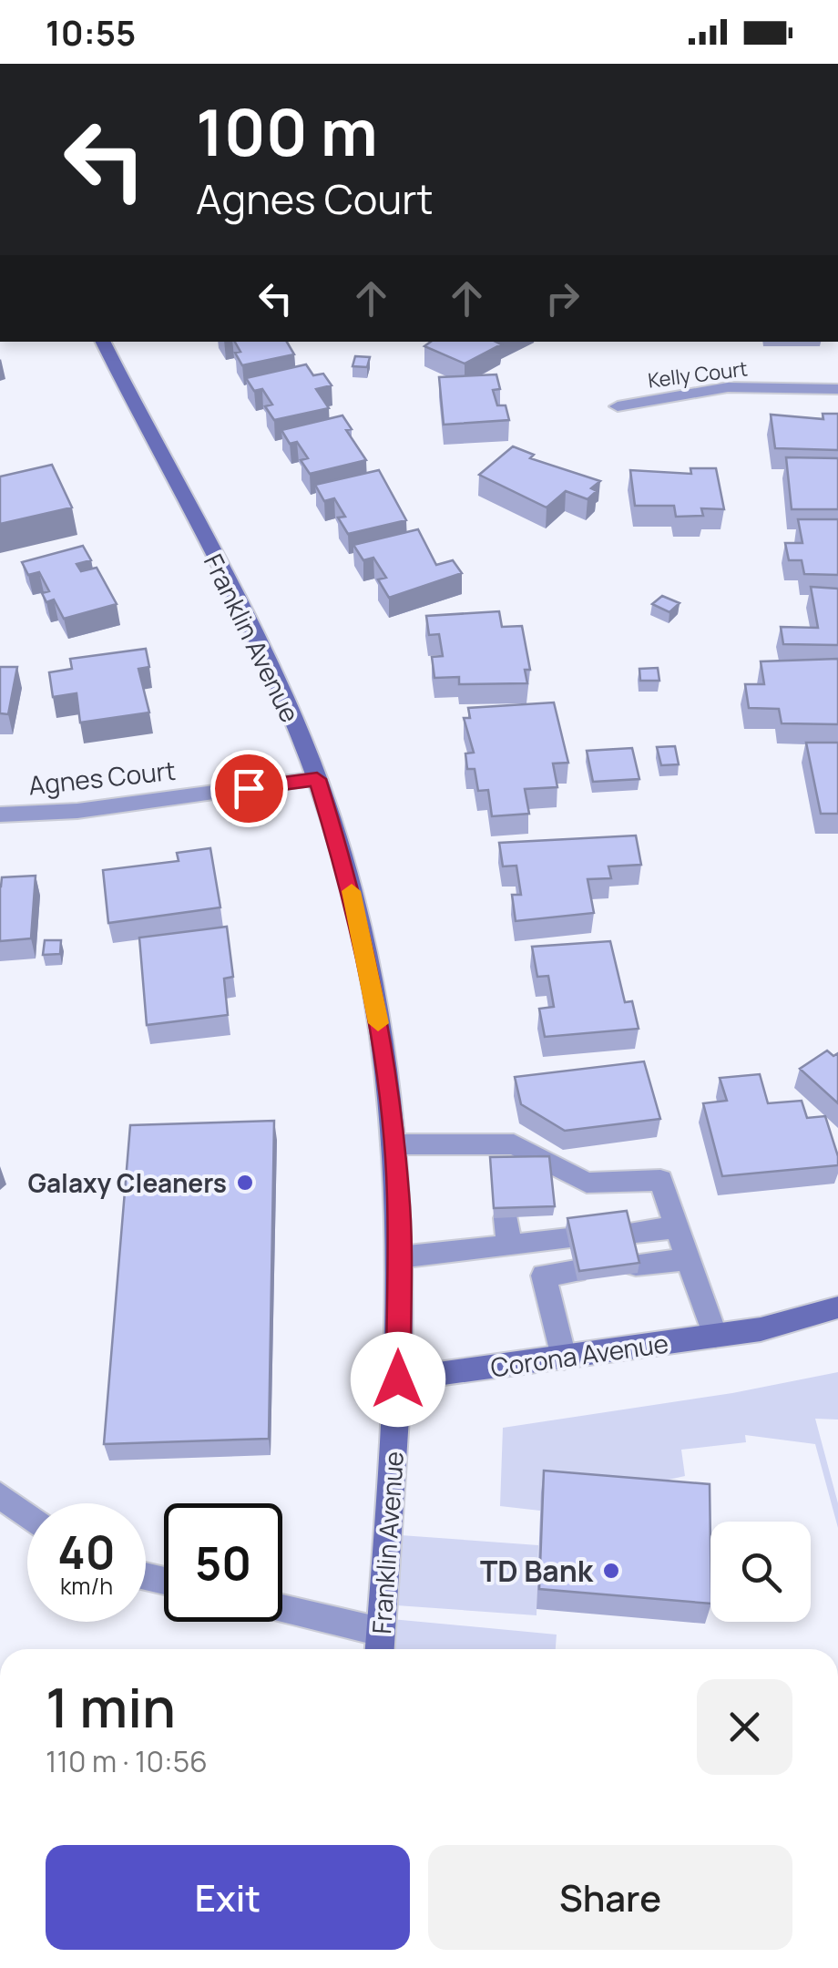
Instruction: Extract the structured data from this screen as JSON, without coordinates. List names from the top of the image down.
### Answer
{
  "streets": {
    "main road": ["Franklin Avenue", "Corona Avenue"],
    "street": ["Kelly Court", "Agnes Court"]
  },
  "crossings": [
    ["Franklin Avenue", "Agnes Court"],
    ["Franklin Avenue", "Corona Avenue"]
  ],
  "places": ["Galaxy Cleaners", "TD Bank"],
  "page": {
    "status": "10:55",
    "turn": ["100 m", "Agnes Court"],
    "speed": "40 km/h",
    "limit": "50",
    "heading": ["1 min", "110 m · 10:56"],
    "buttons": ["Exit", "Share"]
  }
}
